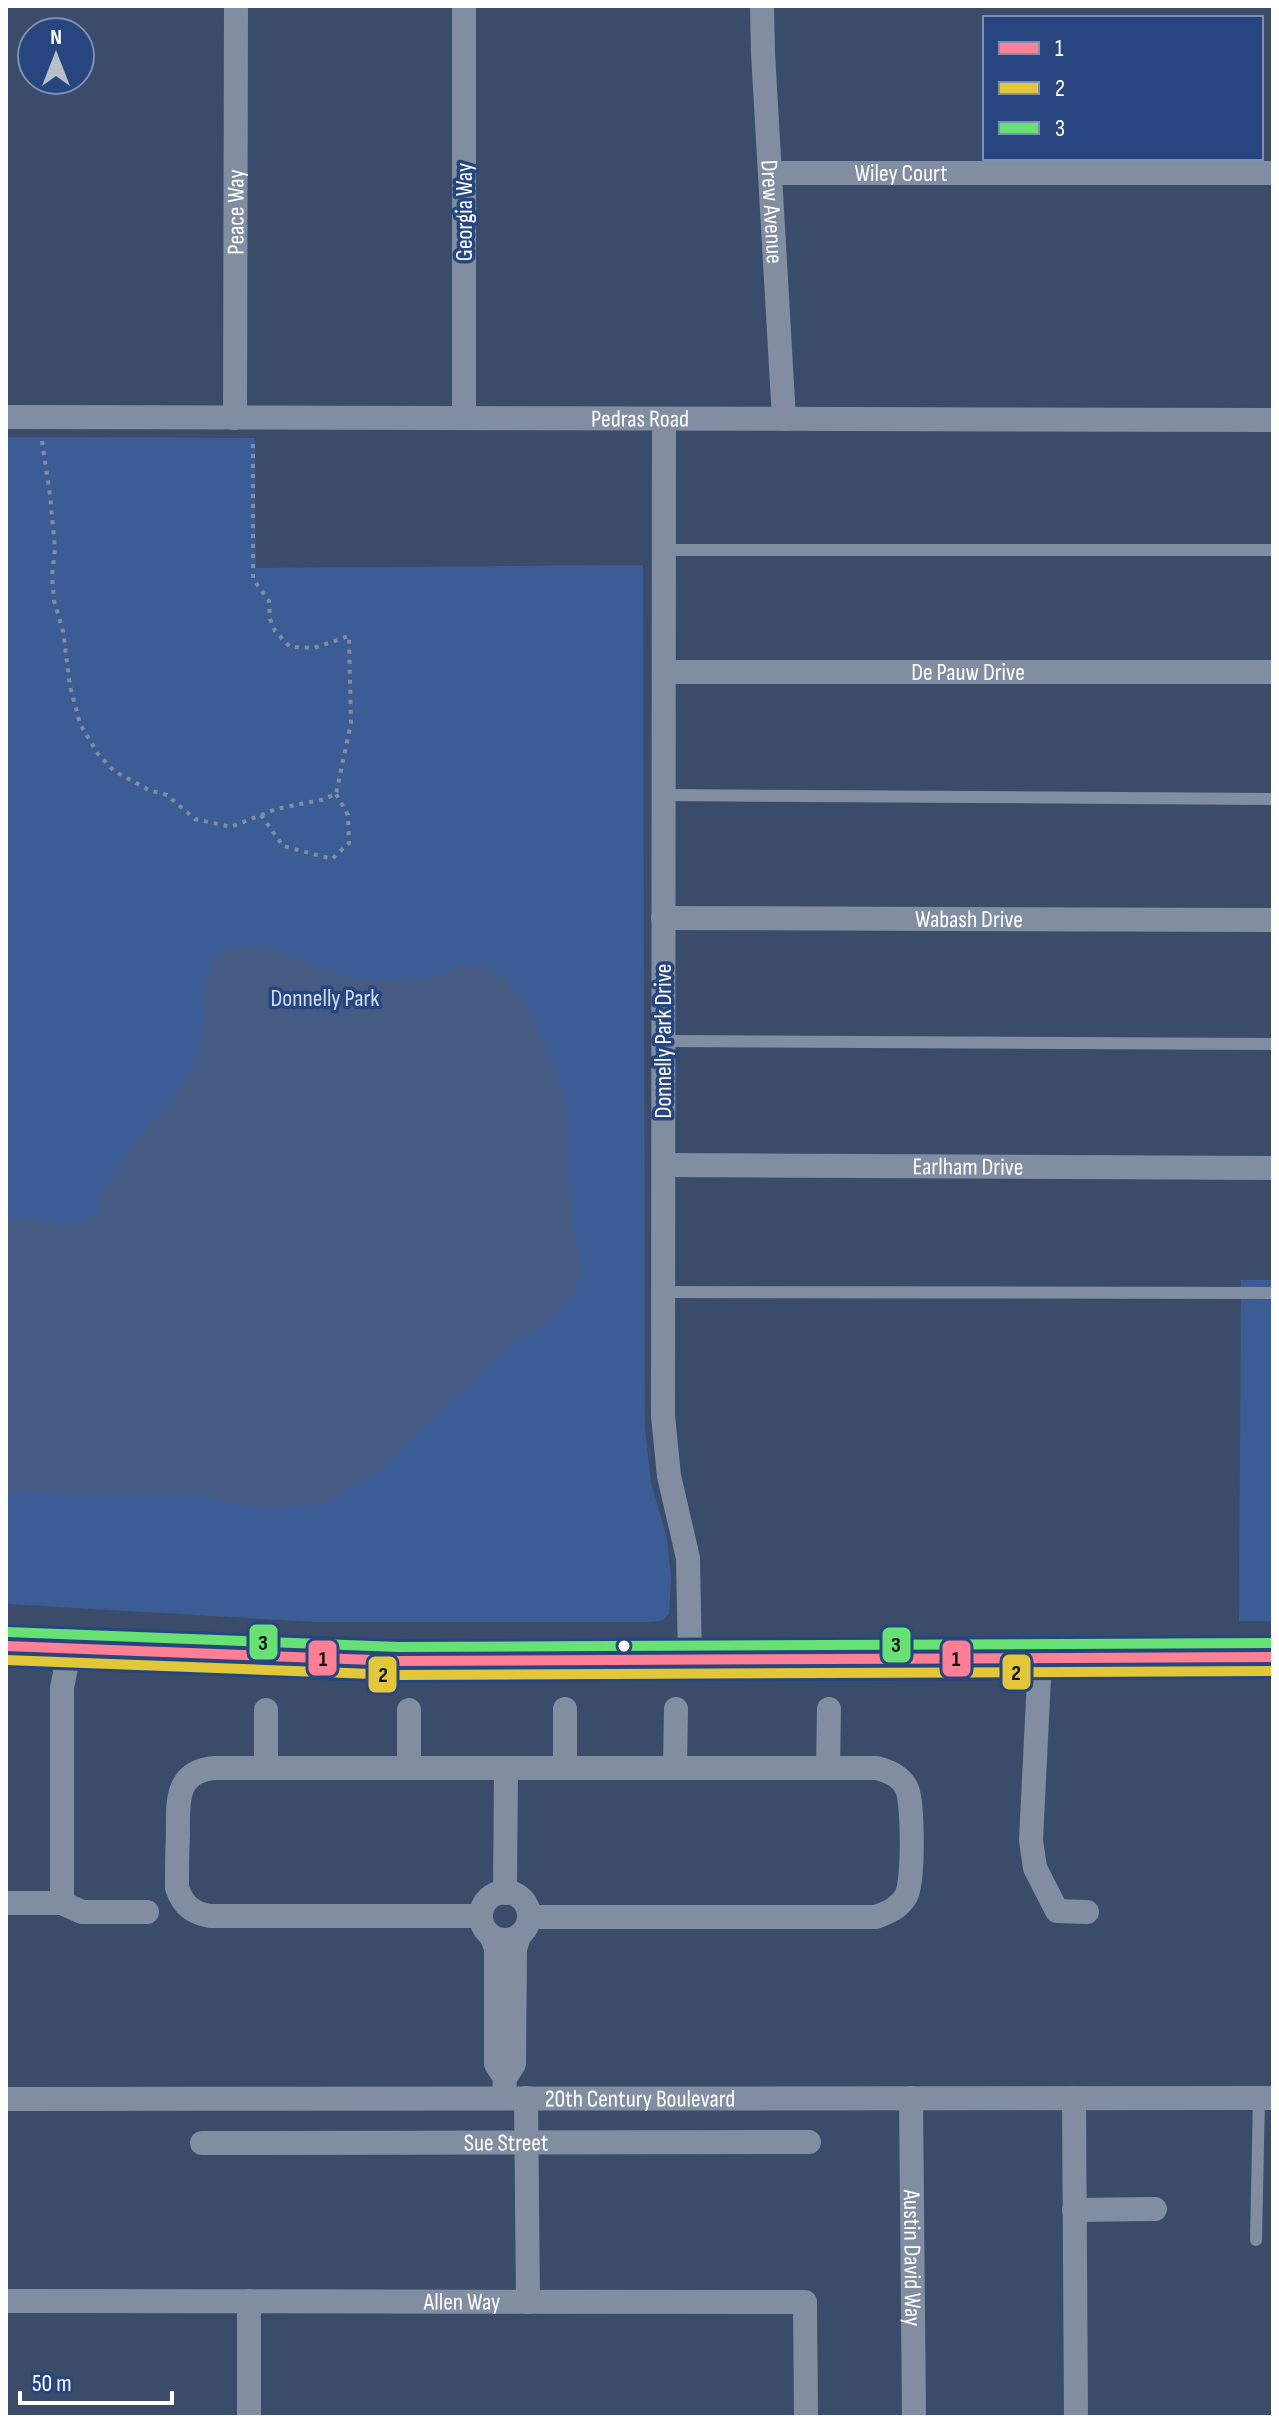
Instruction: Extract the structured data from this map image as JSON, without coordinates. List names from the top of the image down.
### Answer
{
  "streets": {
    "street": [
      "Wiley Court",
      "Peace Way",
      "Georgia Way",
      "Drew Avenue",
      "Pedras Road",
      "De Pauw Drive",
      "Wabash Drive",
      "Donnelly Park Drive",
      "Earlham Drive",
      "20th Century Boulevard",
      "Sue Street",
      "Austin David Way",
      "Allen Way"
    ]
  },
  "crossings": [
    ["Wiley Court", "Drew Avenue"],
    ["Peace Way", "Pedras Road"],
    ["Georgia Way", "Pedras Road"],
    ["Drew Avenue", "Pedras Road"],
    ["Pedras Road", "Donnelly Park Drive"],
    ["De Pauw Drive", "Donnelly Park Drive"],
    ["Wabash Drive", "Donnelly Park Drive"],
    ["Donnelly Park Drive", "Earlham Drive"],
    ["20th Century Boulevard", "Austin David Way"]
  ],
  "parks": ["Donnelly Park"],
  "lines": ["transit line 3", "transit line 1", "transit line 2"],
  "legend": ["1", "2", "3"],
  "scale_bar": "50 m",
  "north": "top"
}
